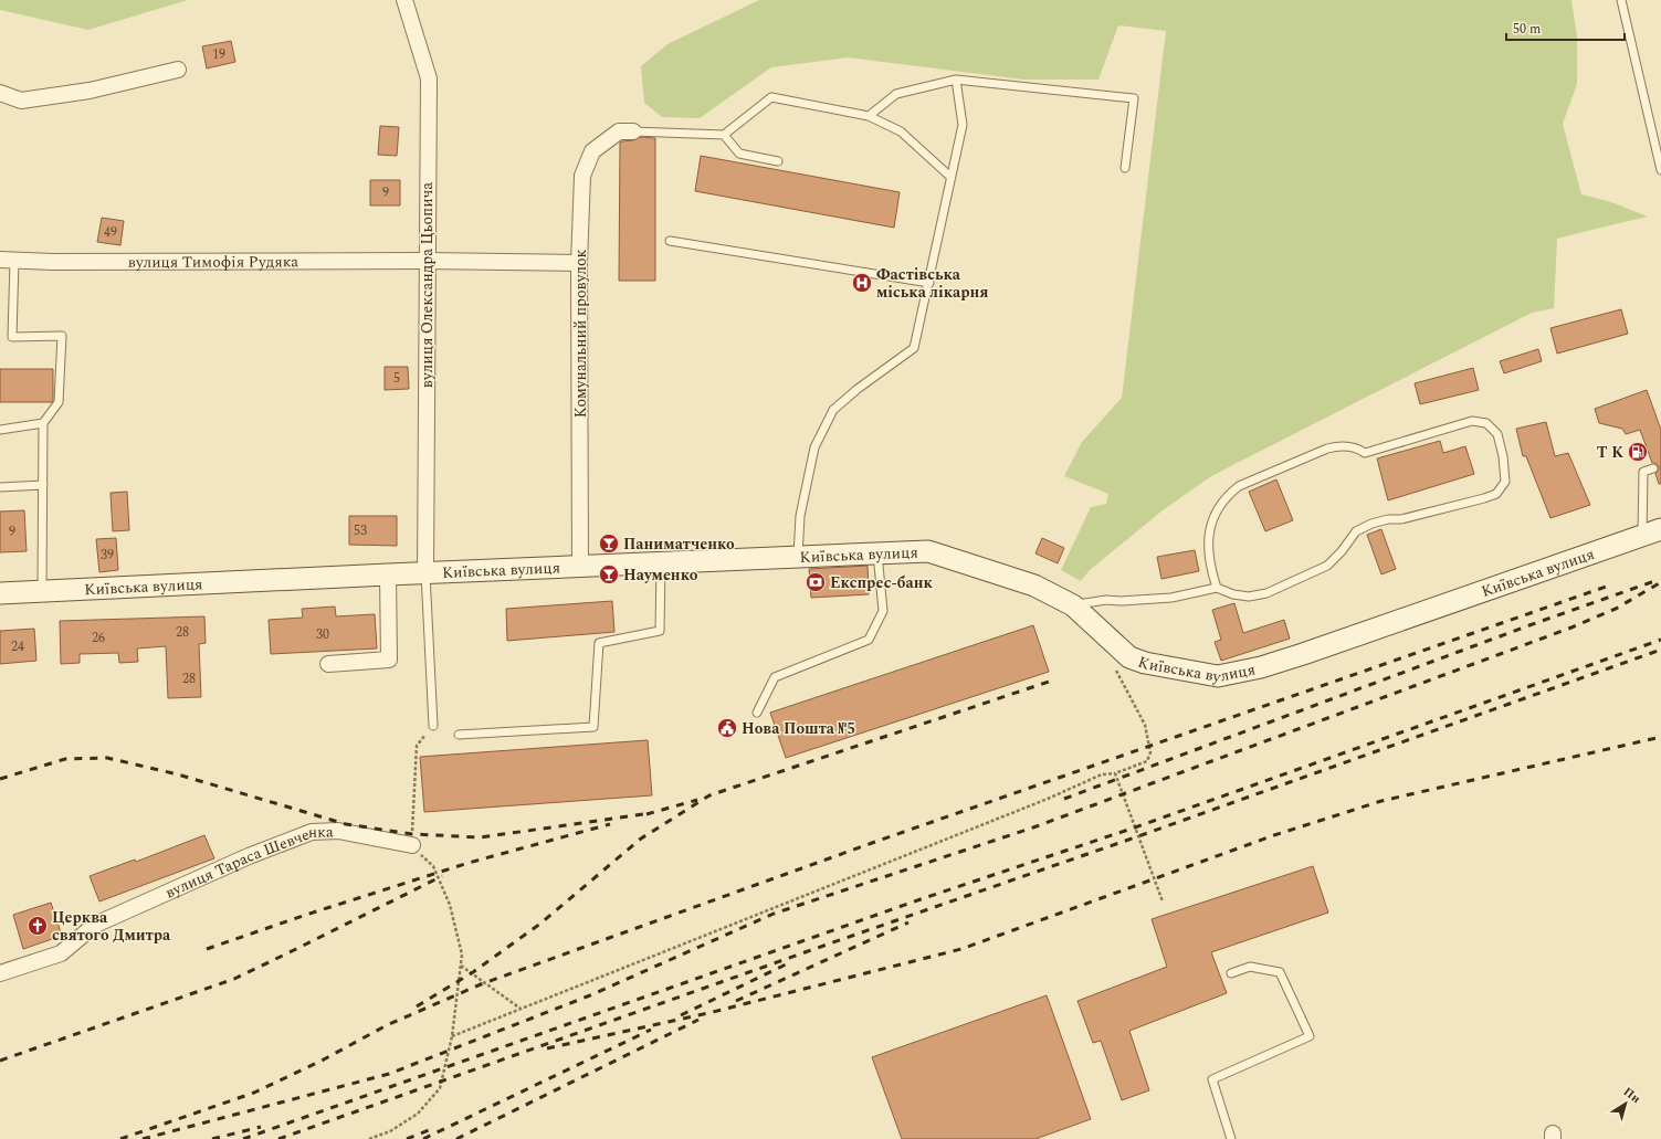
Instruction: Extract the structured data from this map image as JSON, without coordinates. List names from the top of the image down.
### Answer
{
  "streets": {
    "main road": ["Київська вулиця"],
    "street": [
      "вулиця Тимофія Рудяка",
      "вулиця Олександра Цьопича",
      "Комунальний провулок",
      "вулиця Тараса Шевченка"
    ]
  },
  "crossings": [
    ["вулиця Тимофія Рудяка", "вулиця Олександра Цьопича"],
    ["вулиця Тимофія Рудяка", "Комунальний провулок"],
    ["вулиця Олександра Цьопича", "Київська вулиця"],
    ["Комунальний провулок", "Київська вулиця"]
  ],
  "places": {
    "hospital": ["Фастівська міська лікарня"],
    "fuel station": ["Т К"],
    "bar": ["Паниматченко", "Науменко"],
    "bank": ["Експрес-банк"],
    "public building": ["Нова Пошта №5"],
    "church": ["Церква святого Дмитра"]
  },
  "house_numbers": [
    "19",
    "9",
    "49",
    "5",
    "53",
    "9",
    "39",
    "28",
    "30",
    "26",
    "24",
    "28"
  ],
  "scale_bar": "50 m",
  "north": "top right"
}
